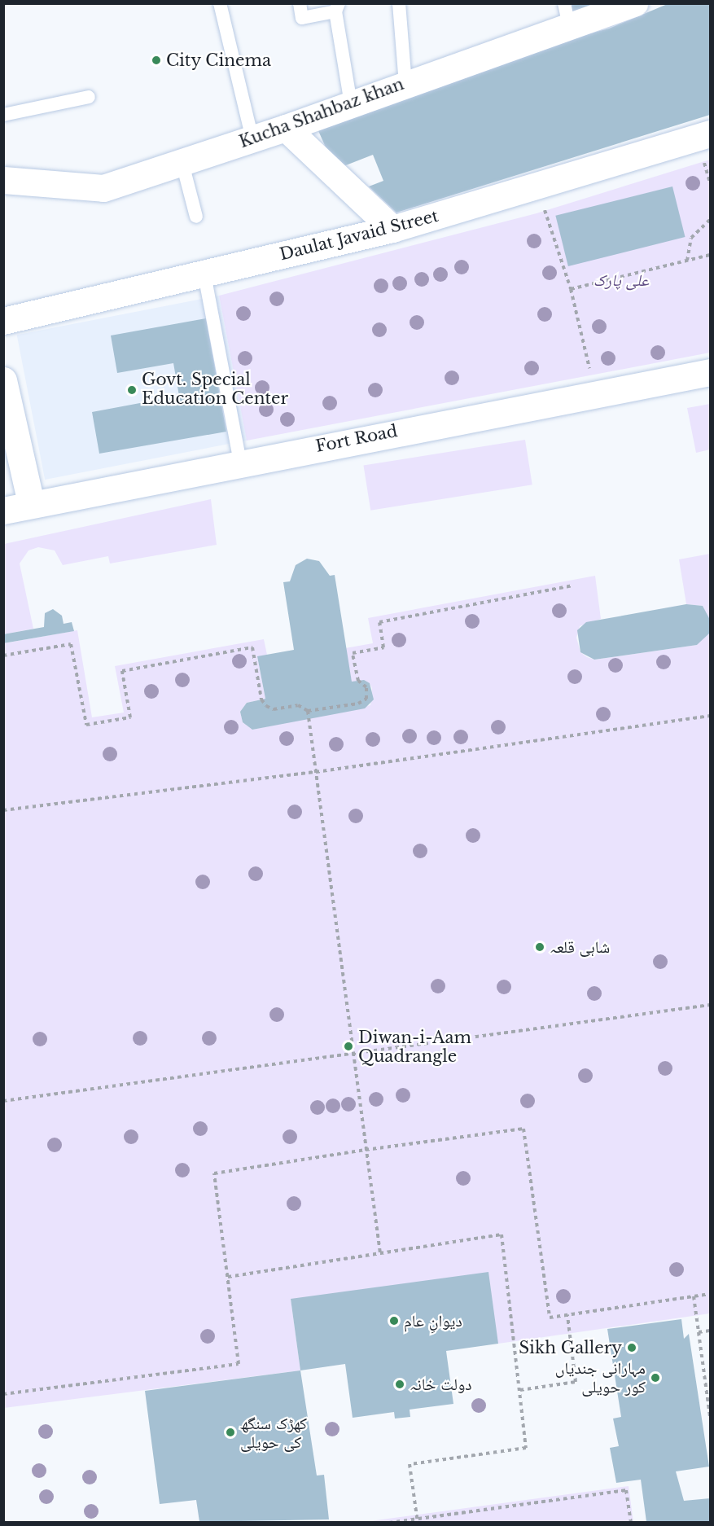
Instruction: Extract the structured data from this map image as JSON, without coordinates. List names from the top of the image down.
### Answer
{
  "streets": {
    "street": ["Kucha Shahbaz khan", "Daulat Javaid Street", "Fort Road"]
  },
  "parks": ["علی پارک"],
  "places": [
    "City Cinema",
    "Govt. Special Education Center",
    "شاہی قلعہ",
    "Diwan-i-Aam Quadrangle",
    "دیوانِ عام",
    "Sikh Gallery",
    "مہارانی جندیاں کور حویلی",
    "دولت خانہ",
    "کھڑک سنگھ کی حویلی"
  ]
}
